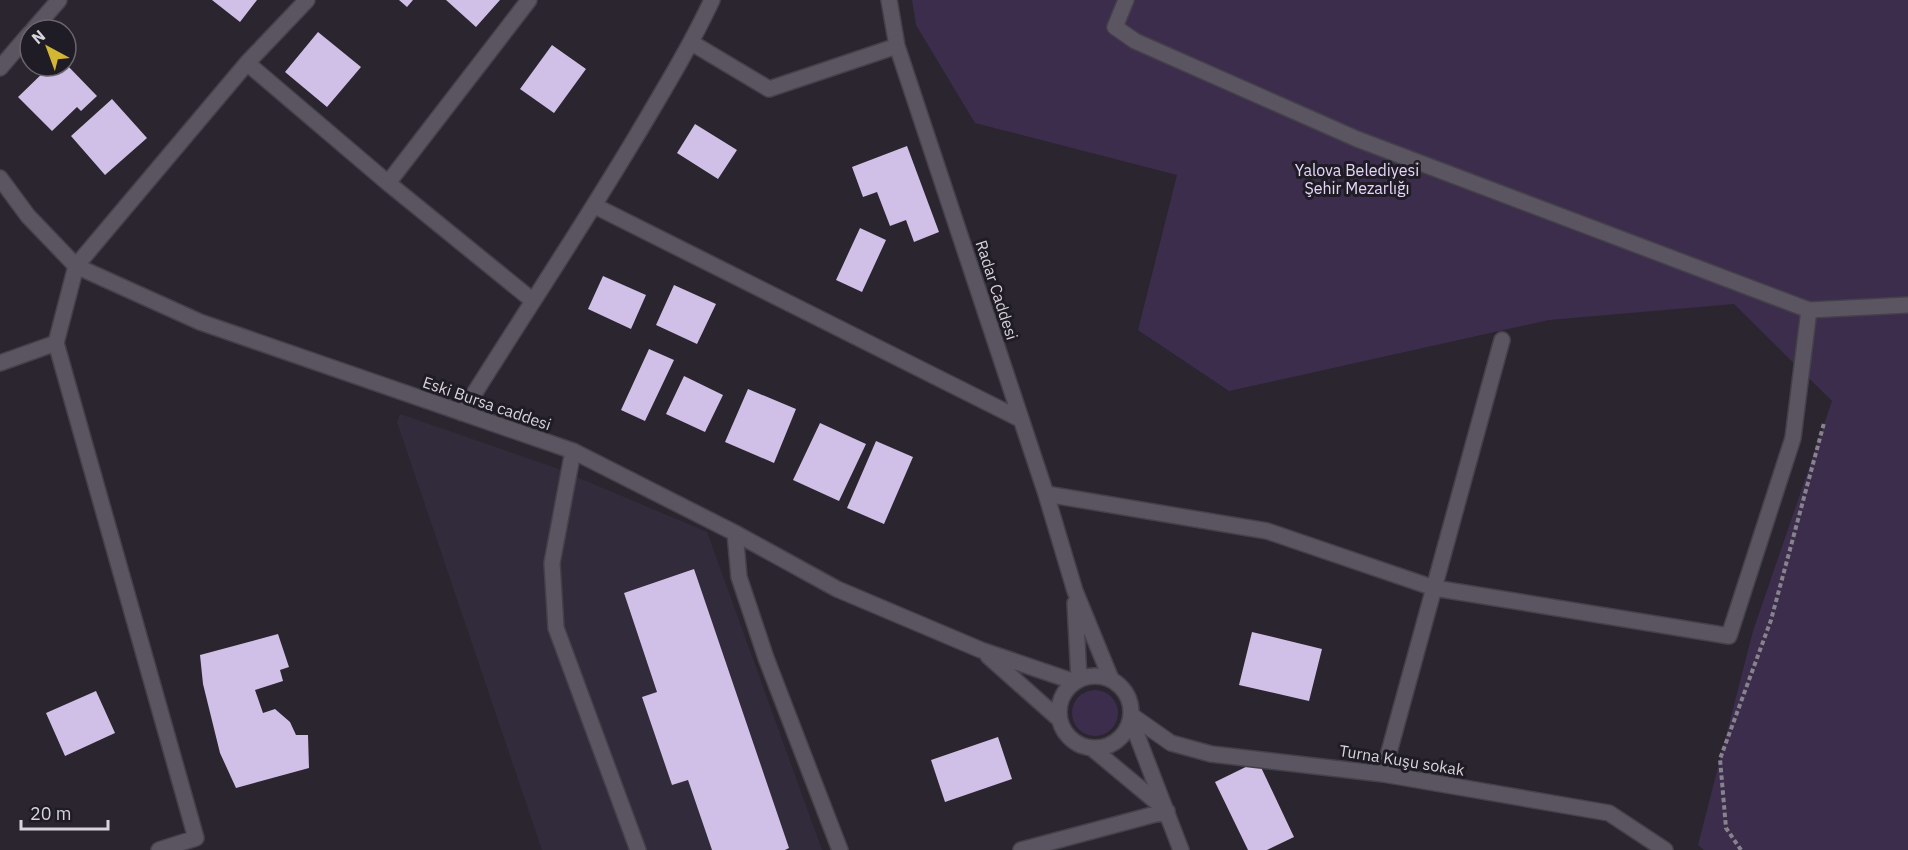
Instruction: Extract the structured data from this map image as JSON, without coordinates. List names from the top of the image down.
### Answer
{
  "streets": {
    "street": ["Radar Caddesi", "Eski Bursa caddesi", "Turna Kuşu sokak"]
  },
  "crossings": [
    ["Radar Caddesi", "Eski Bursa caddesi"],
    ["Radar Caddesi", "Turna Kuşu sokak"],
    ["Eski Bursa caddesi", "Turna Kuşu sokak"]
  ],
  "parks": ["Yalova Belediyesi Şehir Mezarlığı"],
  "scale_bar": "20 m",
  "north": "top left"
}
